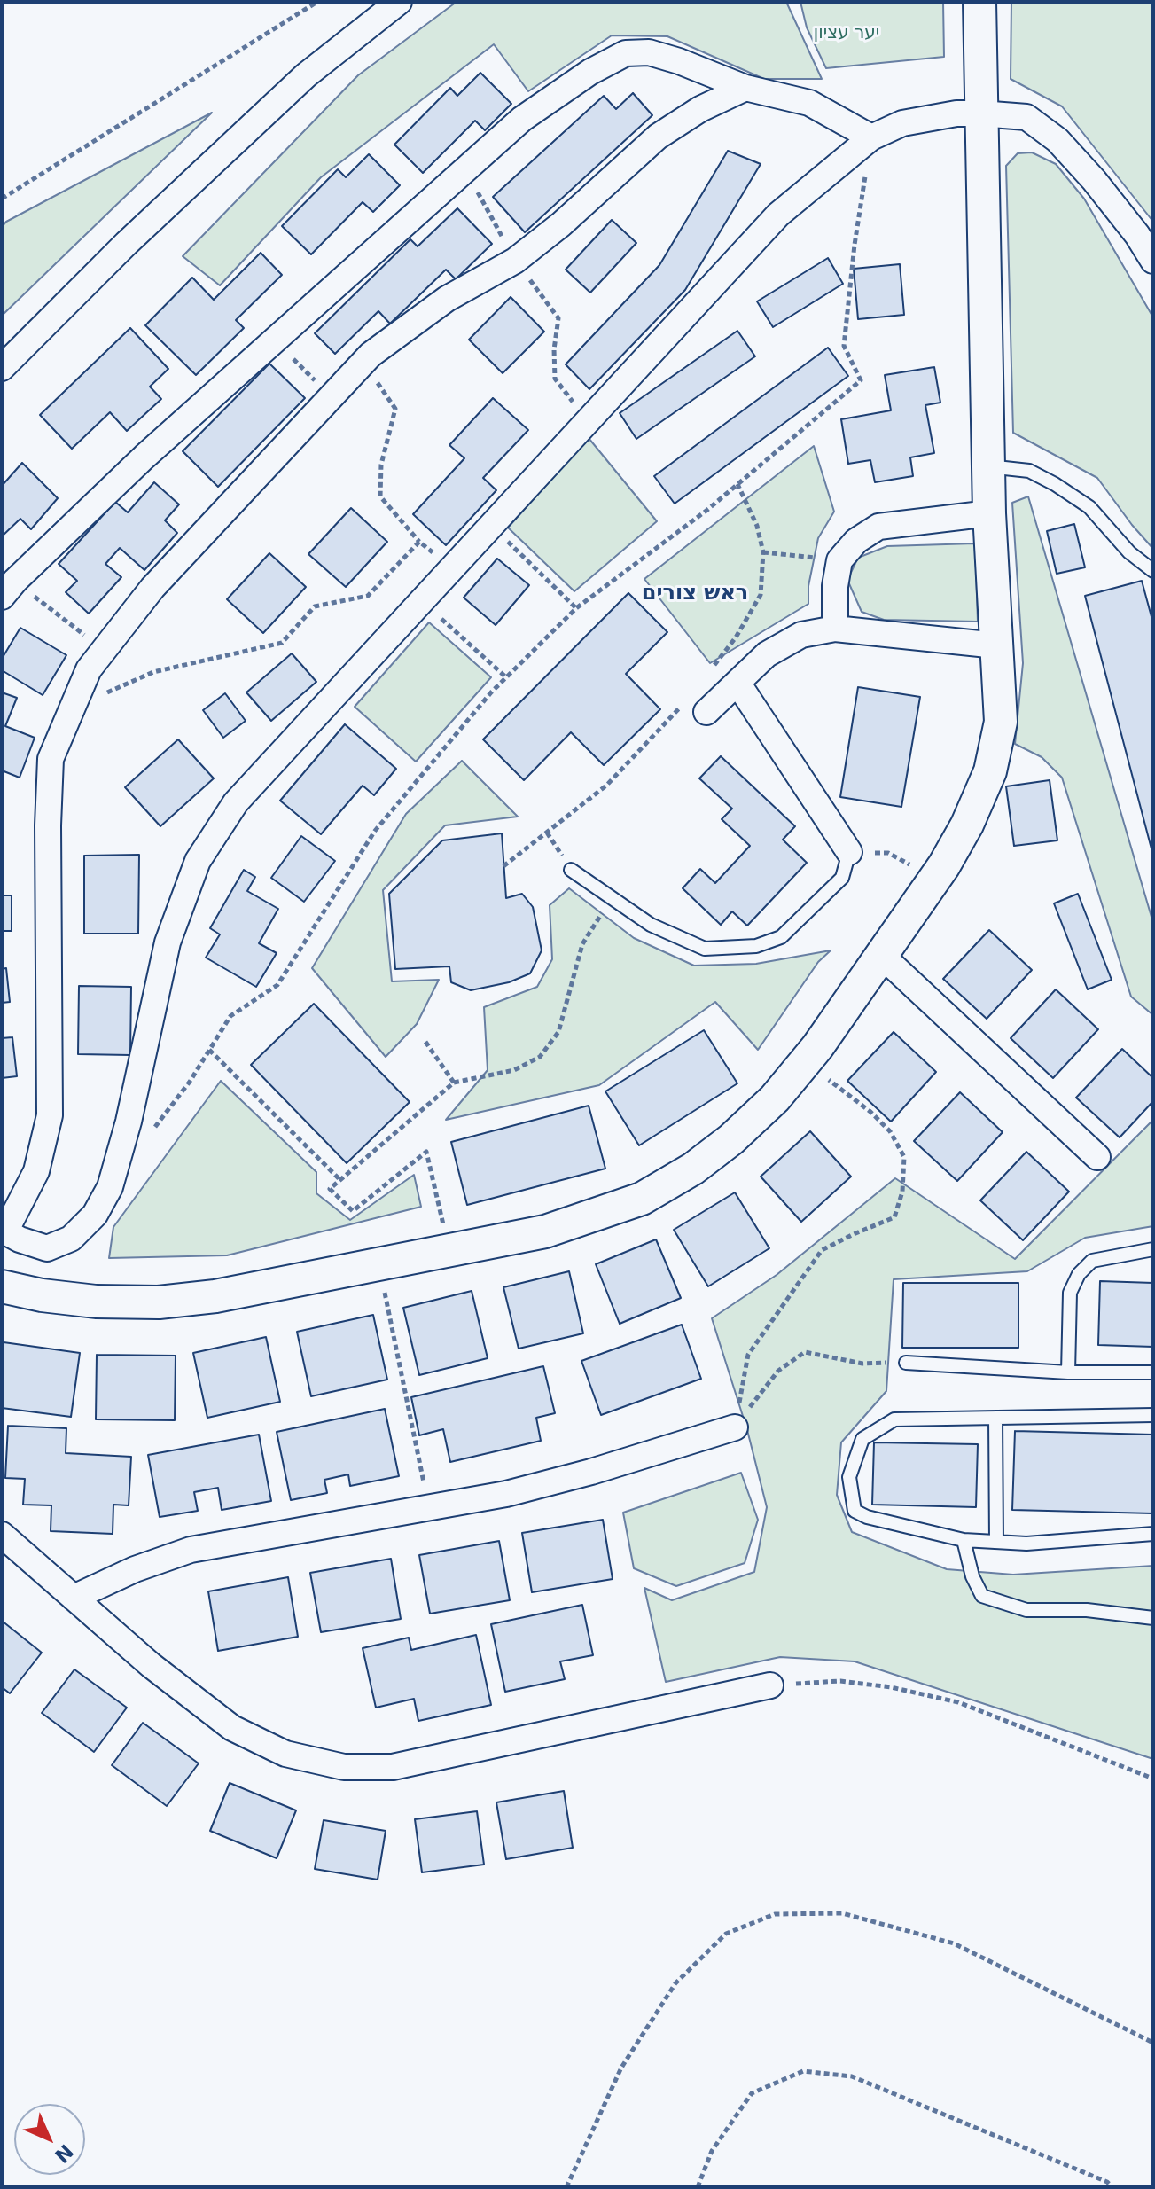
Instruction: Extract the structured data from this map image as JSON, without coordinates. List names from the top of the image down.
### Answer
{
  "districts": ["ראש צורים"],
  "parks": ["יער עציון"],
  "north": "bottom right"
}
